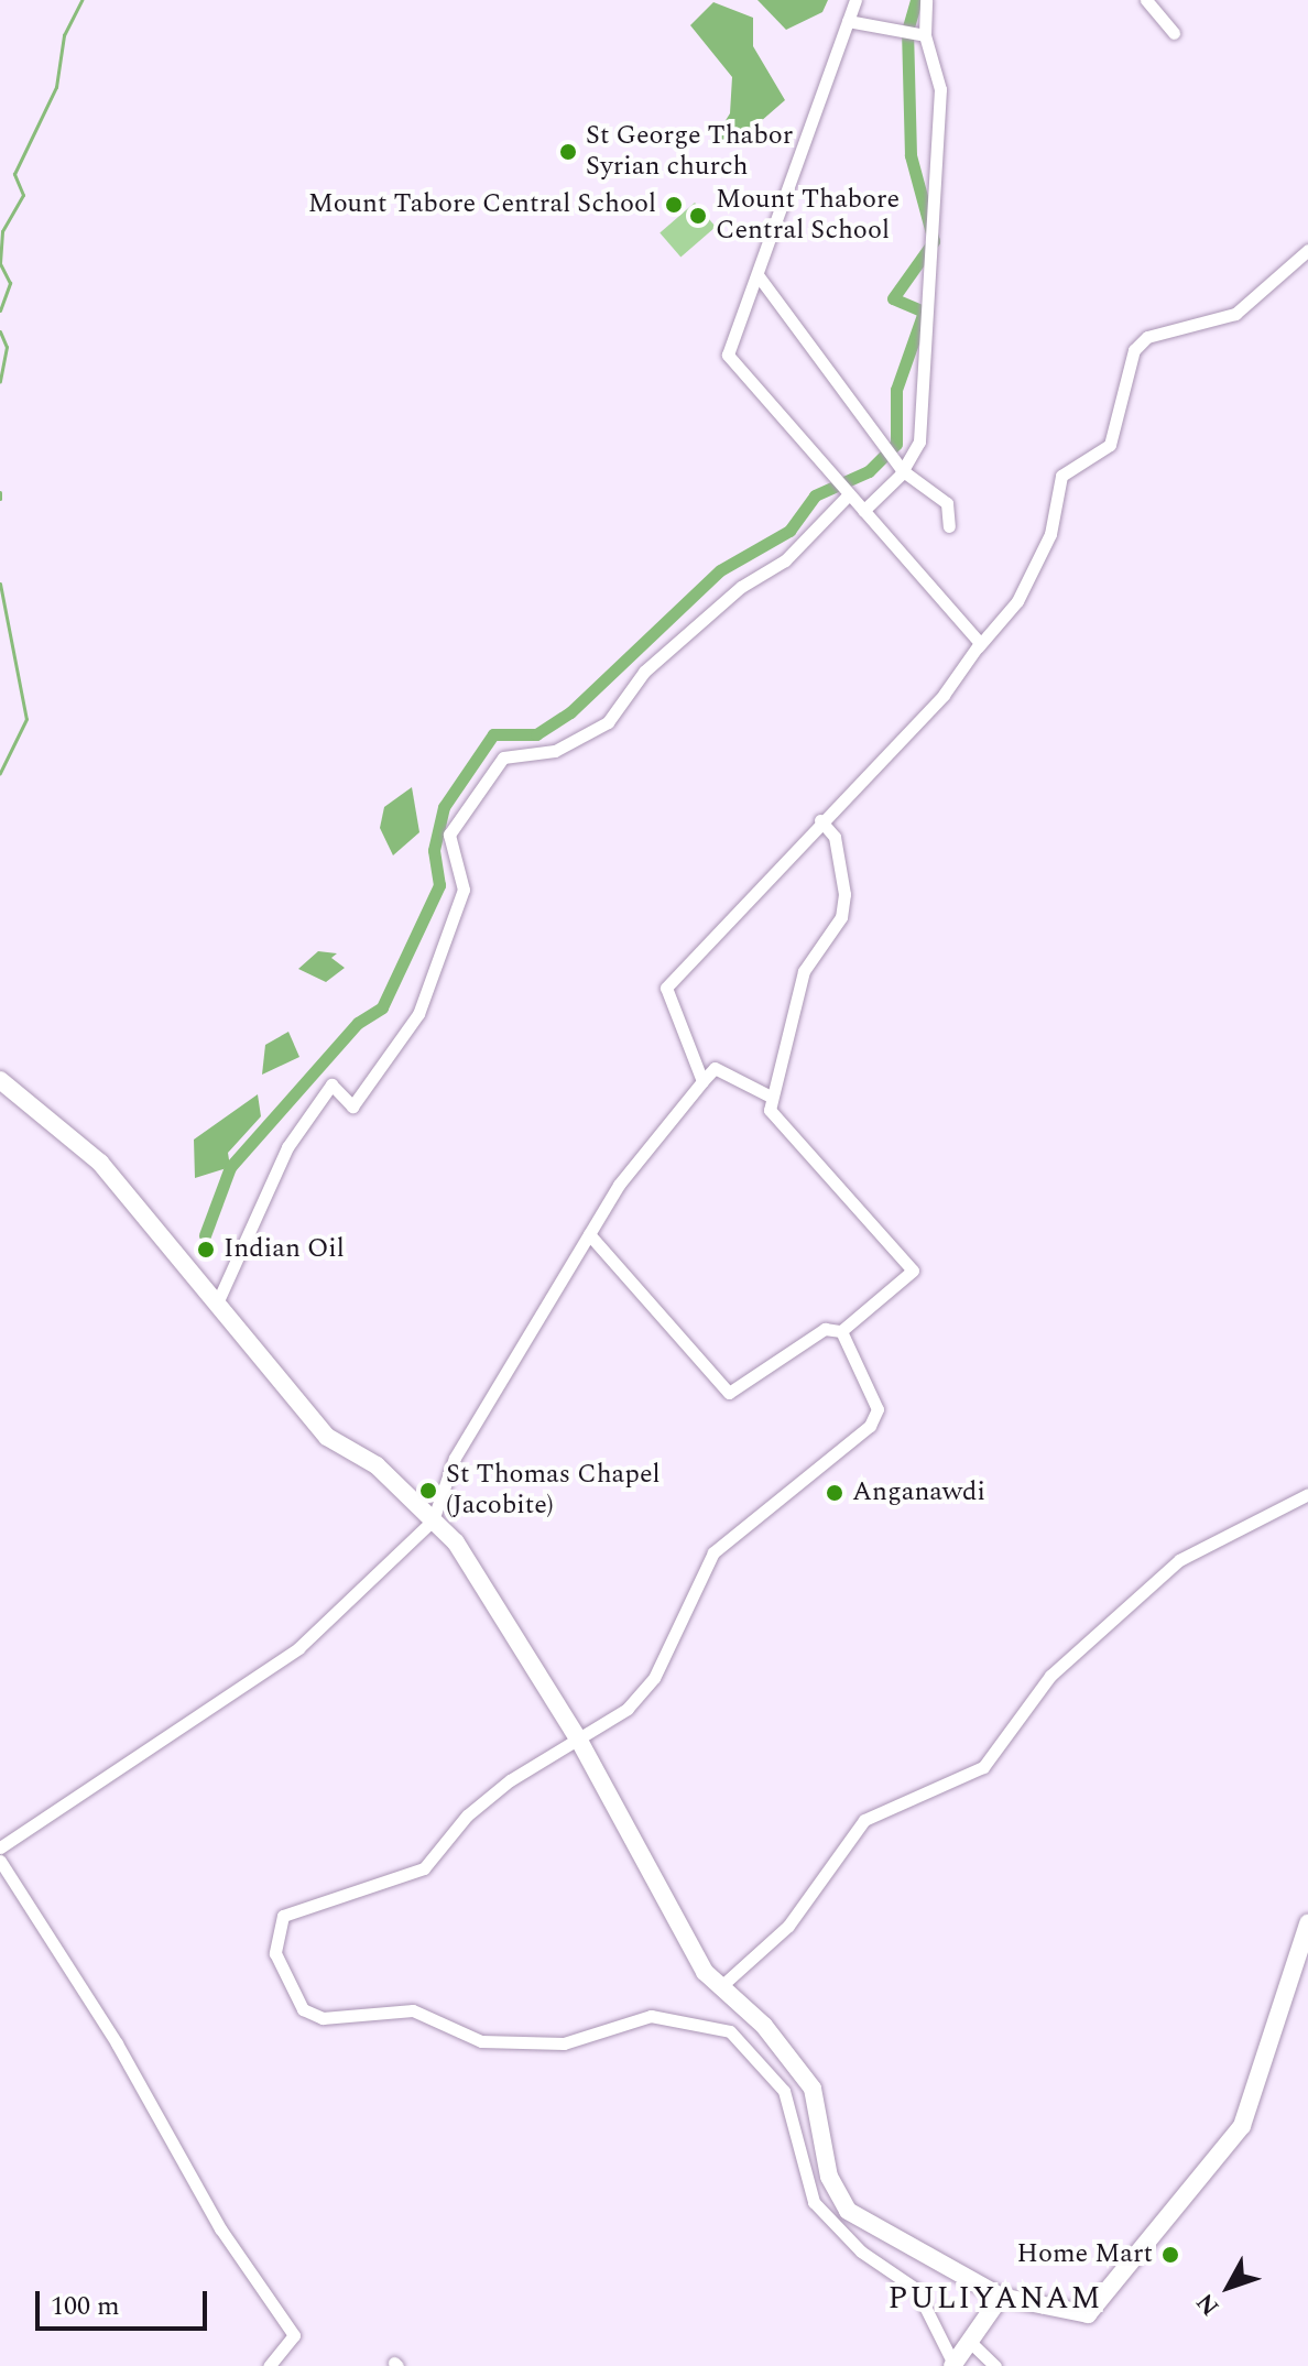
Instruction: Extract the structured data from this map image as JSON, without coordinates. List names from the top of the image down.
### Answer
{
  "districts": ["PULIYANAM"],
  "places": [
    "St George Thabor Syrian church",
    "Mount Tabore Central School",
    "Mount Thabore Central School",
    "Indian Oil",
    "St Thomas Chapel (Jacobite)",
    "Anganawdi",
    "Home Mart"
  ],
  "scale_bar": "100 m",
  "north": "bottom left"
}
